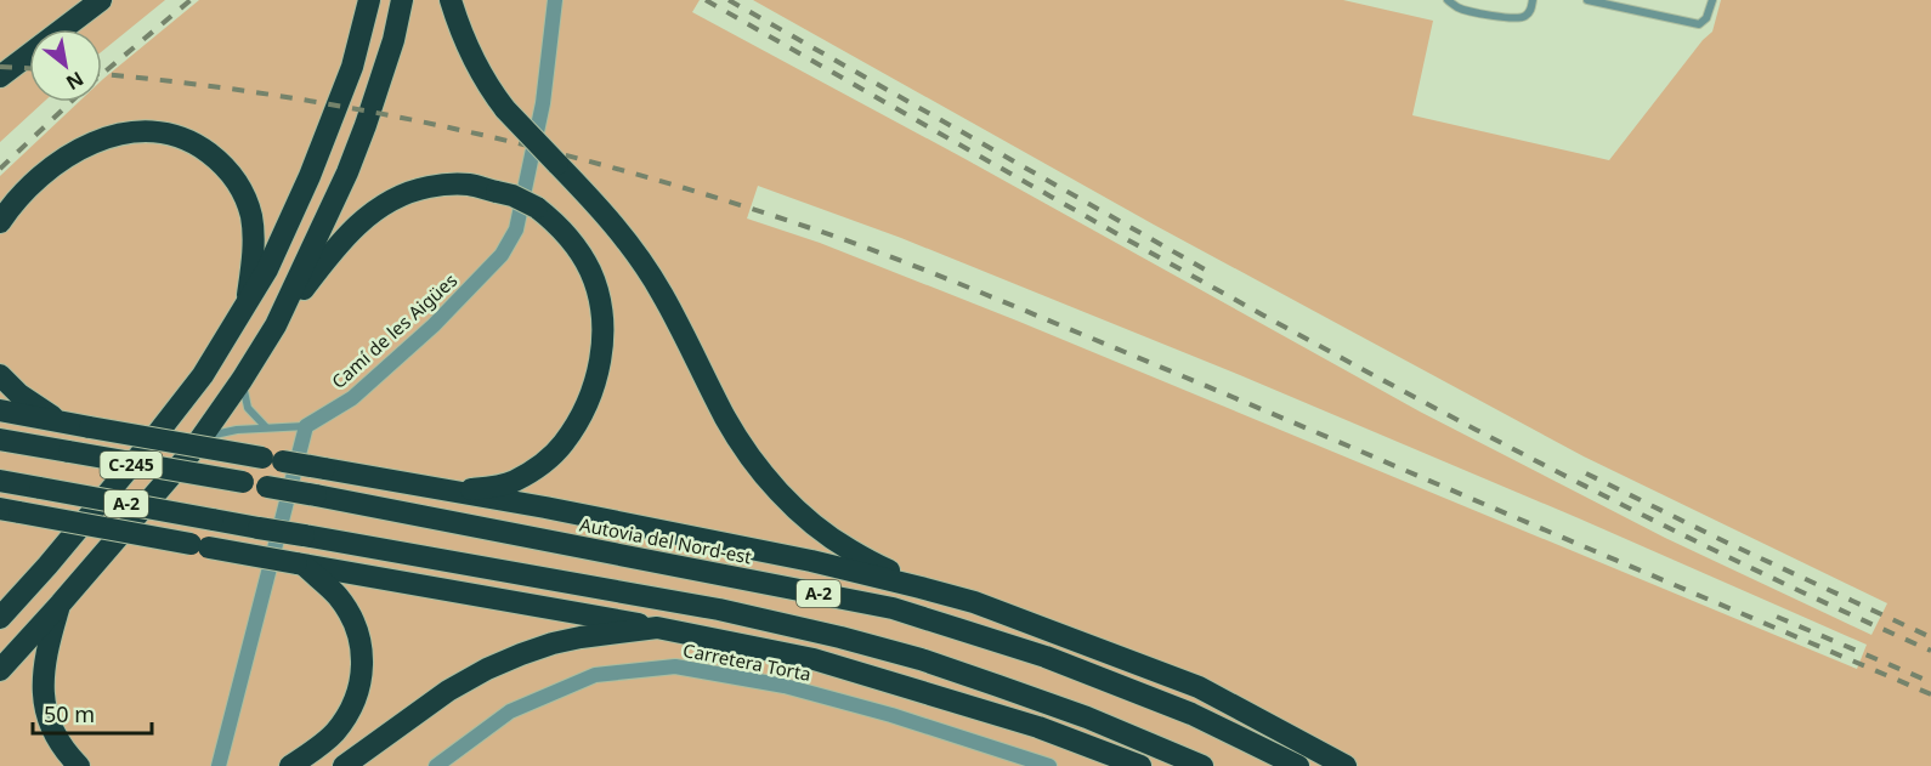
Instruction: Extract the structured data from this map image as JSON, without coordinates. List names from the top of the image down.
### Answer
{
  "streets": {
    "highway": ["C-245", "A-2", "Autovia del Nord-est"],
    "street": ["Camí de les Aigües", "Carretera Torta"]
  },
  "scale_bar": "50 m",
  "north": "bottom right"
}
